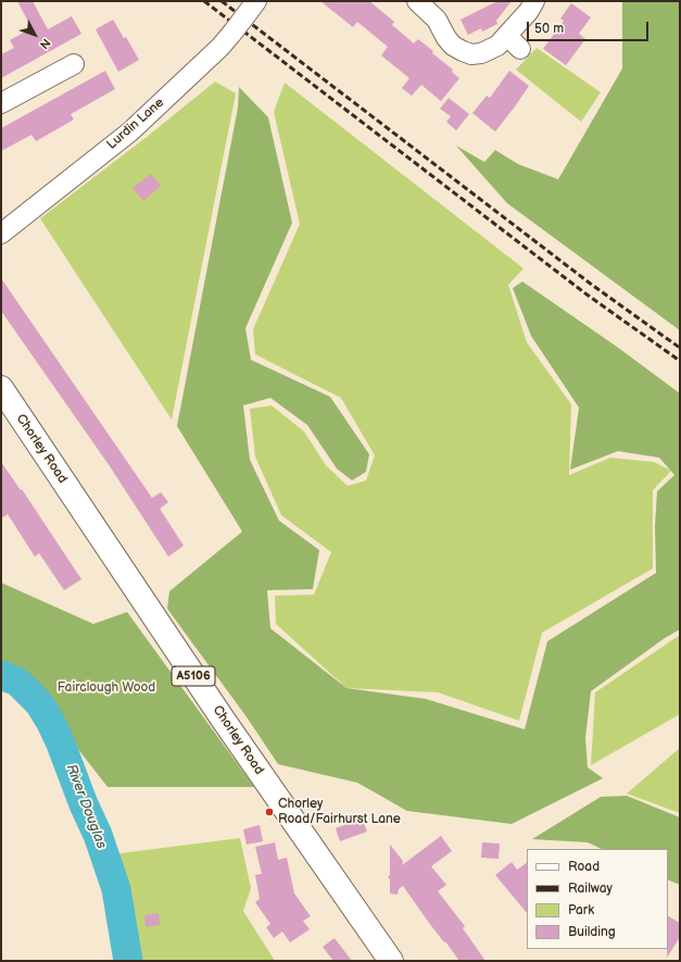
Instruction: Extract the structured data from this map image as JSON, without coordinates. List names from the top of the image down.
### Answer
{
  "streets": {
    "main road": ["Chorley Road", "A5106"],
    "street": ["Lurdin Lane"]
  },
  "water": ["River Douglas"],
  "parks": ["Fairclough Wood"],
  "places": ["Chorley Road/Fairhurst Lane"],
  "legend": [
    "Road",
    "Railway",
    "Park",
    "Building"
  ],
  "scale_bar": "50 m",
  "north": "bottom right"
}
